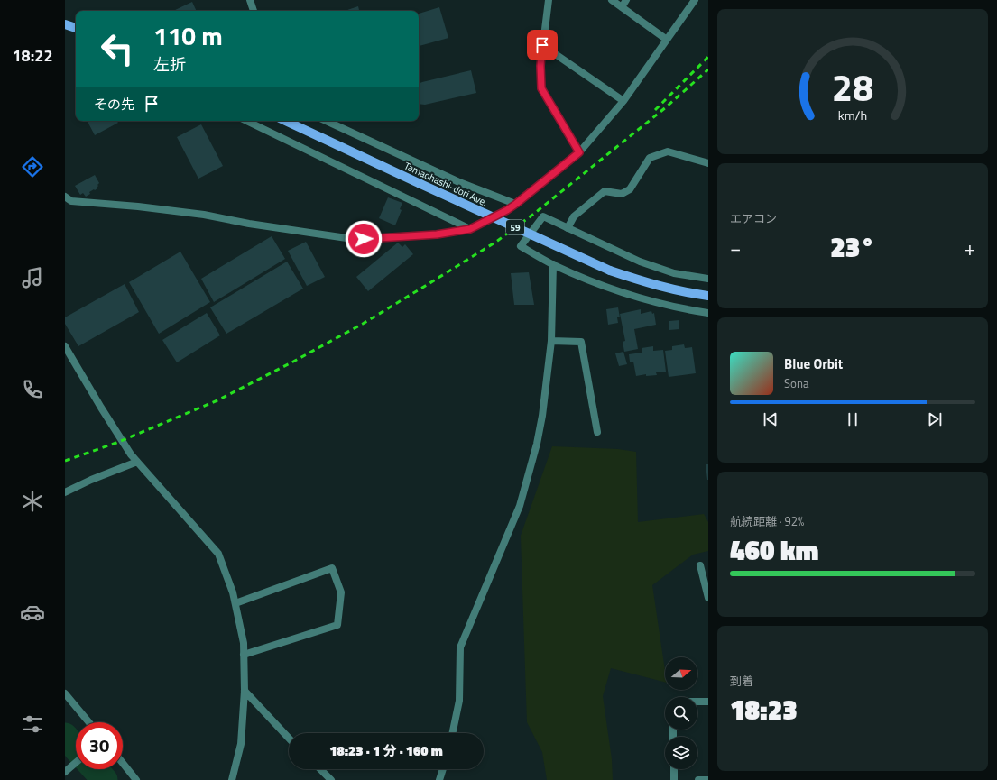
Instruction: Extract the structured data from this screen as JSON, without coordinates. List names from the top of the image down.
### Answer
{
  "streets": {
    "main road": ["Tamaohashi-dori Ave.", "59"]
  },
  "north": "right",
  "page": {
    "tabs": "18:22",
    "turn": ["110 m", "左折"],
    "then": "その先",
    "tile": [
      "エアコン",
      ["航続距離 · 92%", "460 km"],
      ["到着", "18:23"]
    ],
    "heat": ["−", "23°", "+"],
    "song": ["Blue Orbit", "Sona"],
    "limit": "30",
    "trip": "18:23 · 1 分 · 160 m",
    "gauge": ["28", "km/h"]
  }
}
